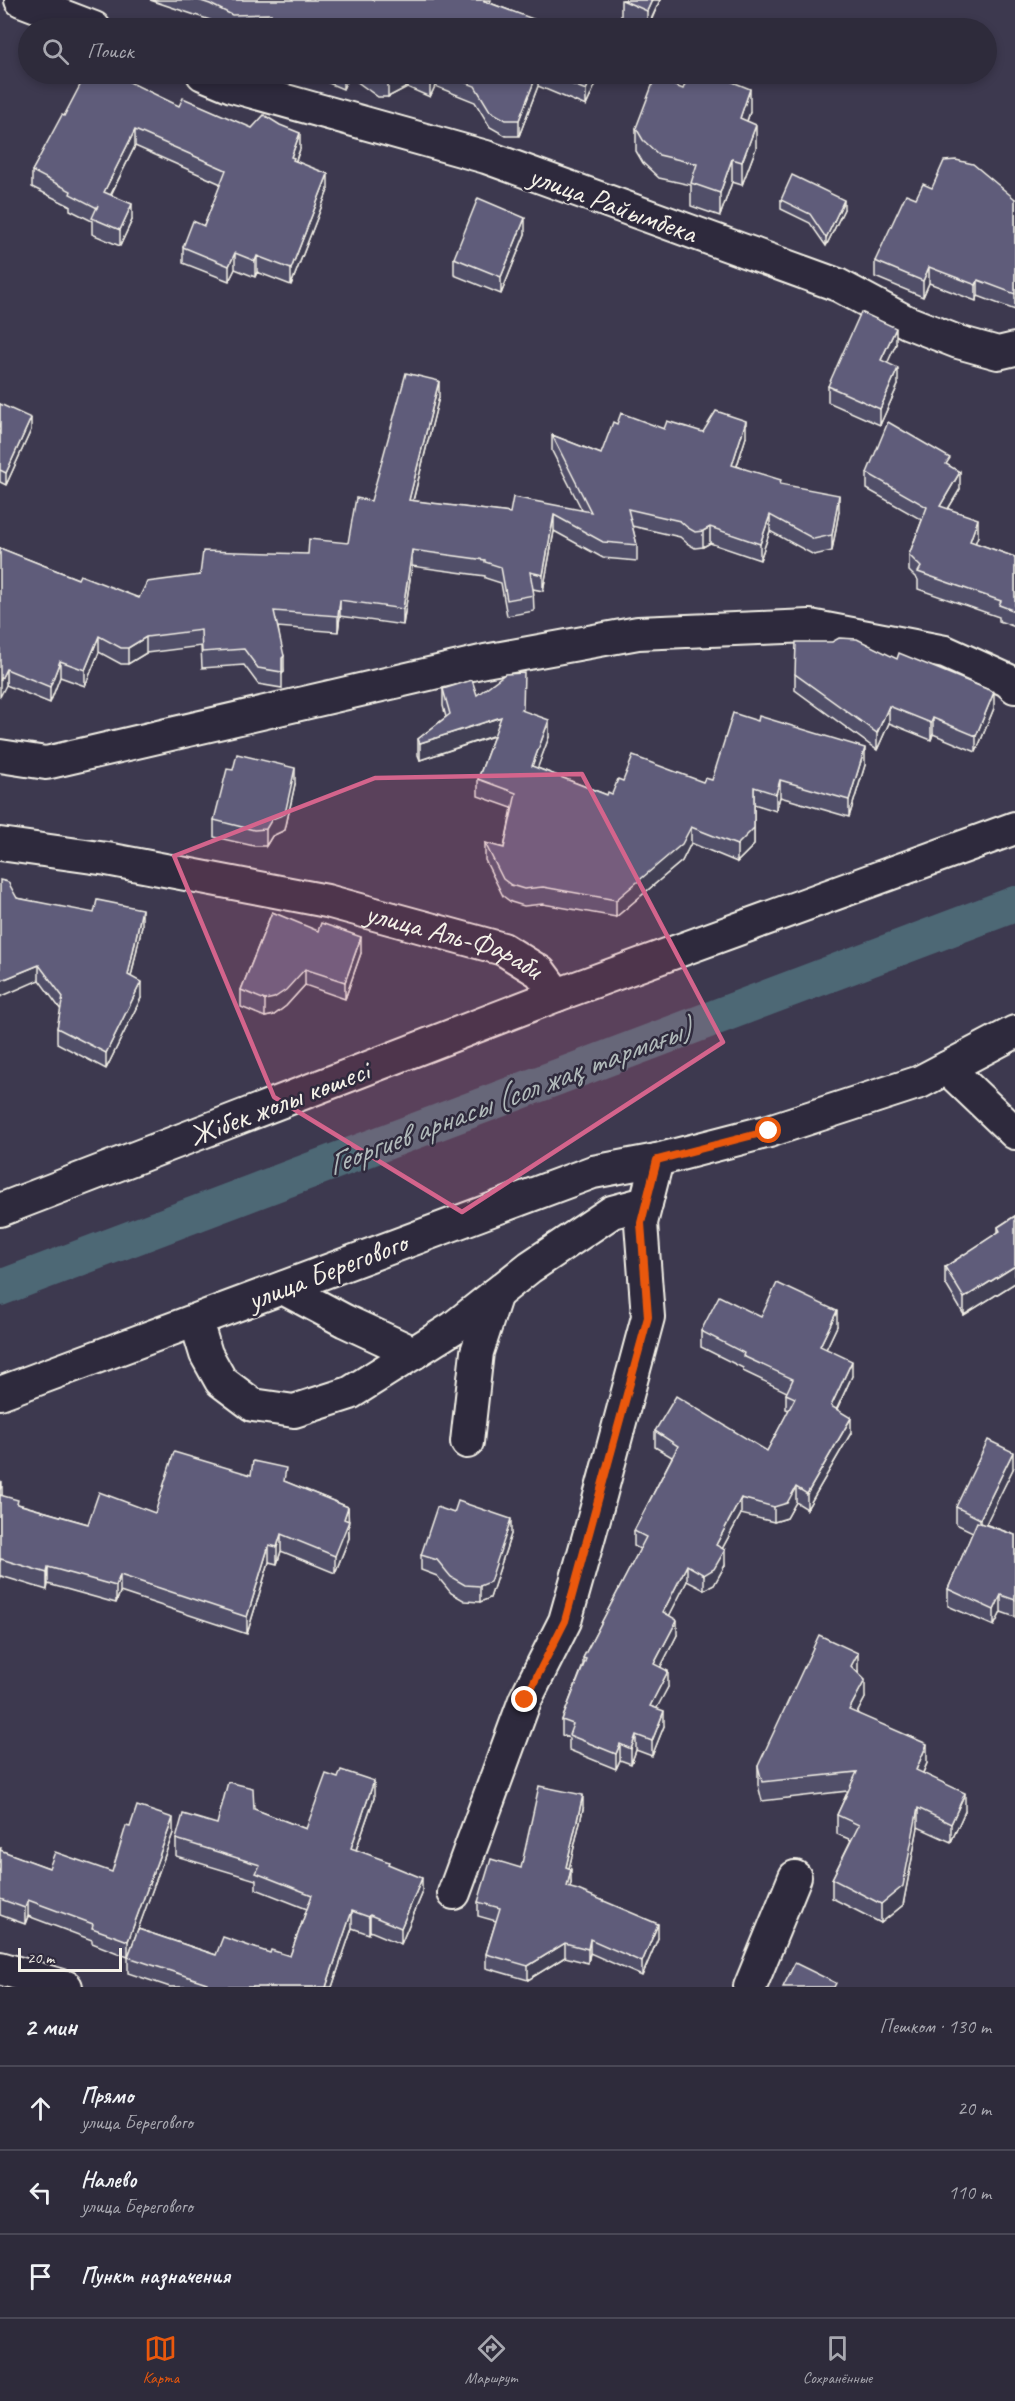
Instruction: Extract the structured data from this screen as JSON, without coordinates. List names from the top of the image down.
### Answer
{
  "streets": {
    "street": [
      "улица Райымбека",
      "улица Аль-Фараби",
      "Жібек жолы көшесі",
      "улица Берегового"
    ]
  },
  "crossings": [
    ["улица Аль-Фараби", "Жібек жолы көшесі"]
  ],
  "water": ["Георгиев арнасы (сол жақ тармағы)"],
  "scale_bar": "20 m",
  "page": {
    "search": "Поиск",
    "scale": "20 m",
    "heading": ["2 мин", "Пешком · 130 m"],
    "list": [
      ["Прямо", "улица Берегового", "20 m"],
      ["Налево", "улица Берегового", "110 m"],
      "Пункт назначения"
    ],
    "nav": ["Карта", "Маршрут", "Сохранённые"]
  }
}
